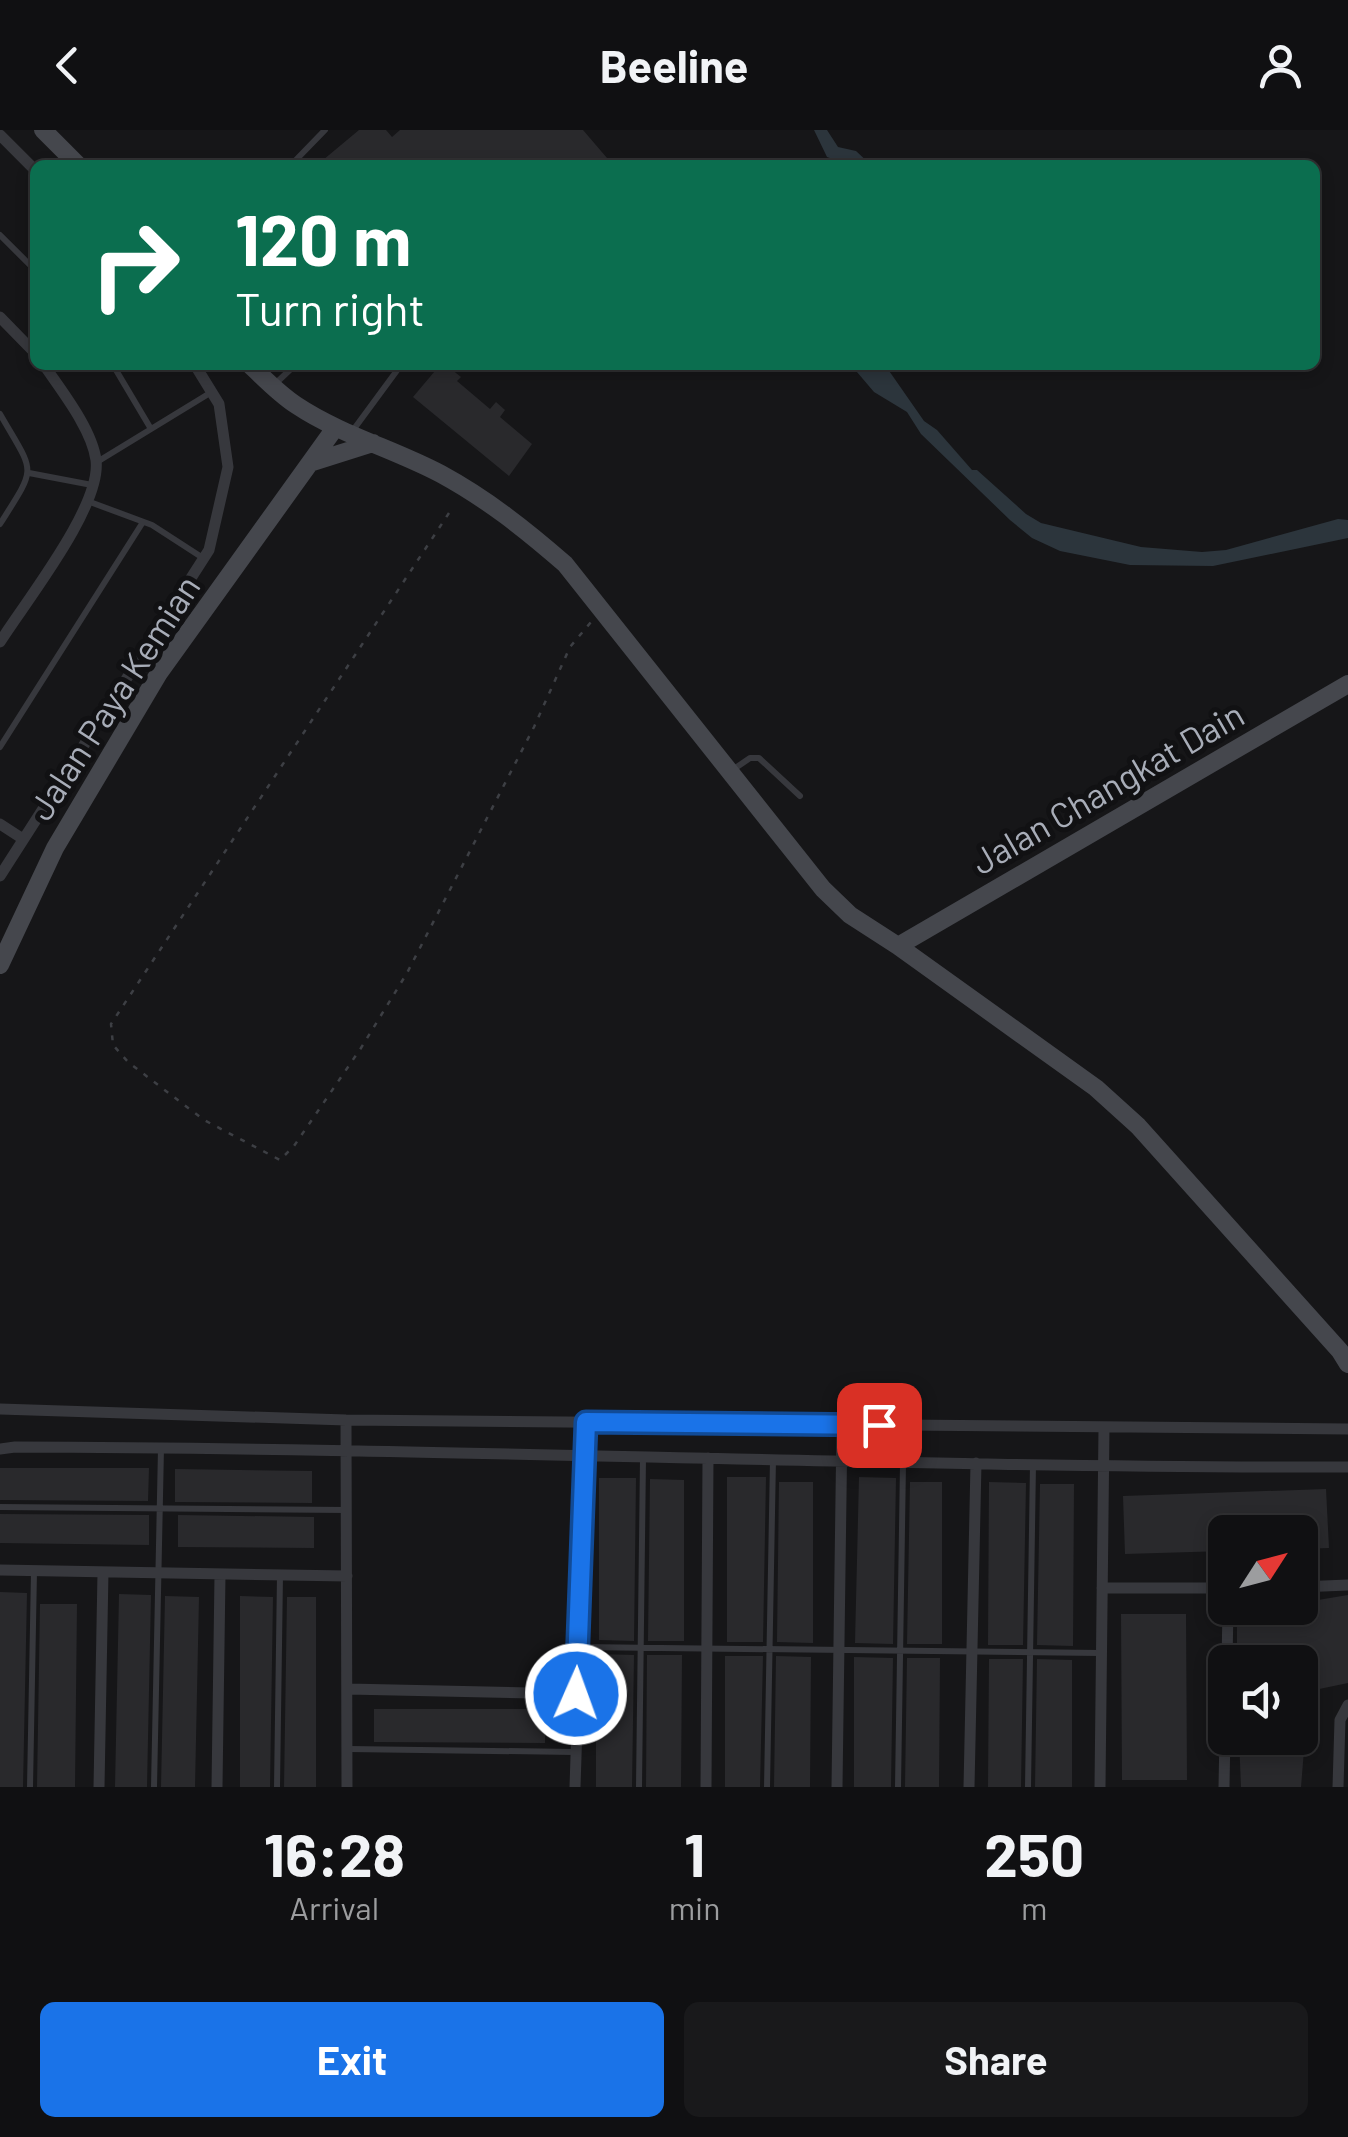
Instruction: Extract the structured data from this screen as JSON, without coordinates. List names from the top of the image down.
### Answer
{
  "streets": {
    "main road": ["Jalan Paya Kemian", "Jalan Changkat Dain"]
  },
  "north": "top right",
  "page": {
    "header": "Beeline",
    "turn": ["120 m", "Turn right"],
    "eta": [
      "16:28",
      "Arrival",
      "1",
      "min",
      "250",
      "m"
    ],
    "buttons": ["Exit", "Share"]
  }
}
